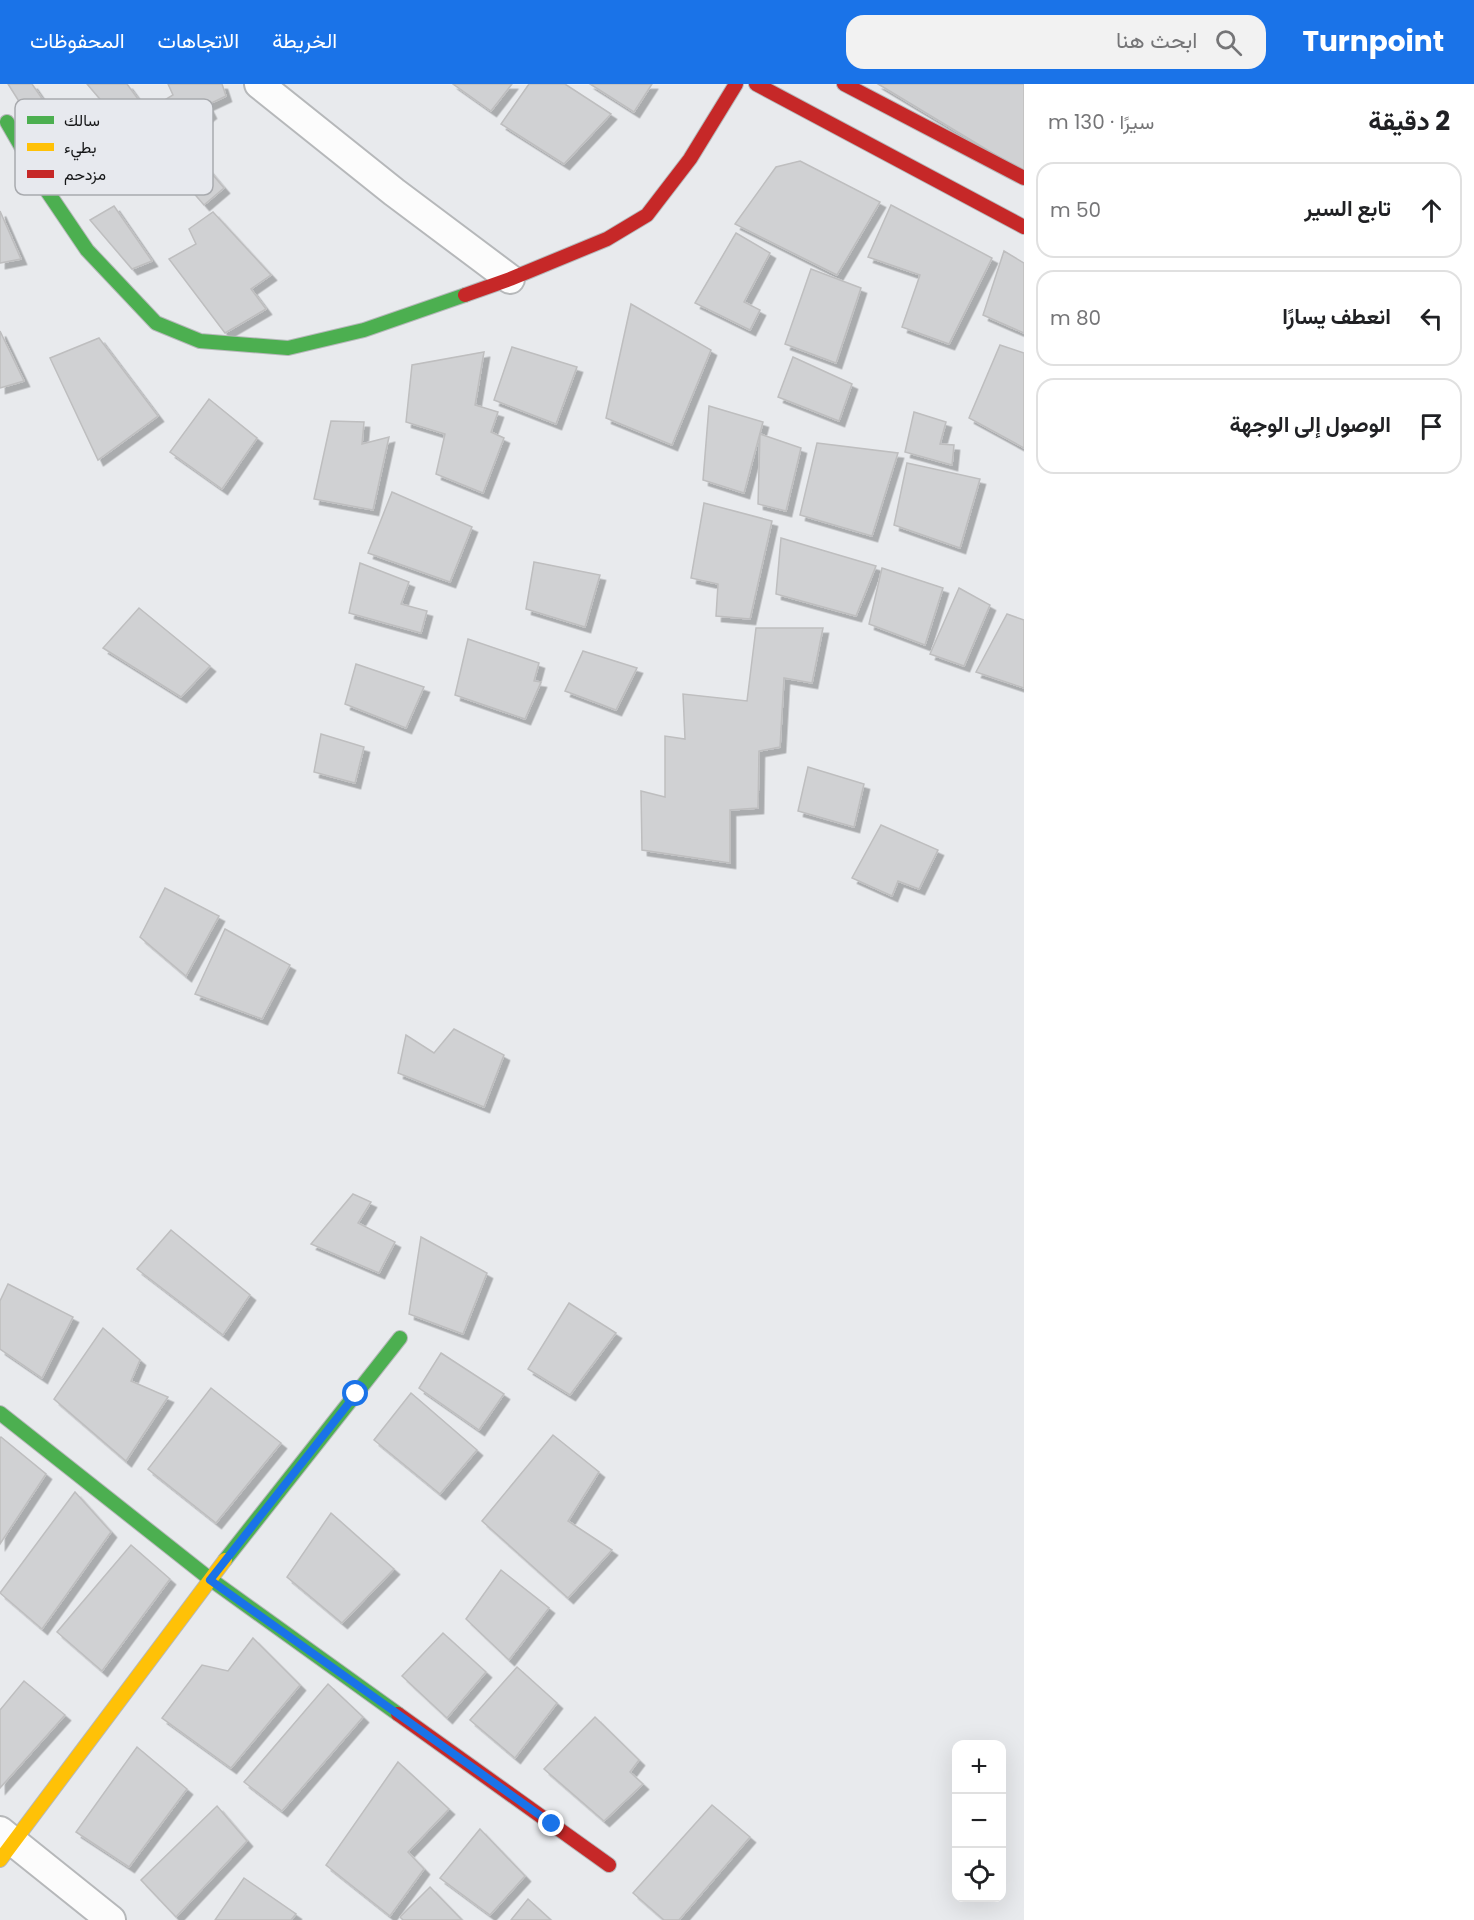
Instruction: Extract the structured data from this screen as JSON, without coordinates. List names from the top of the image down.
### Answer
{
  "legend": ["سالك", "بطيء", "مزدحم"],
  "page": {
    "header": "Turnpoint",
    "search": "ابحث هنا",
    "nav": ["الخريطة", "الاتجاهات", "المحفوظات"],
    "heading": ["2 دقيقة", "سيرًا · 130 m"],
    "list": [
      ["تابع السير", "50 m"],
      ["انعطف يسارًا", "80 m"],
      "الوصول إلى الوجهة"
    ],
    "map_buttons": ["+", "−"]
  }
}
